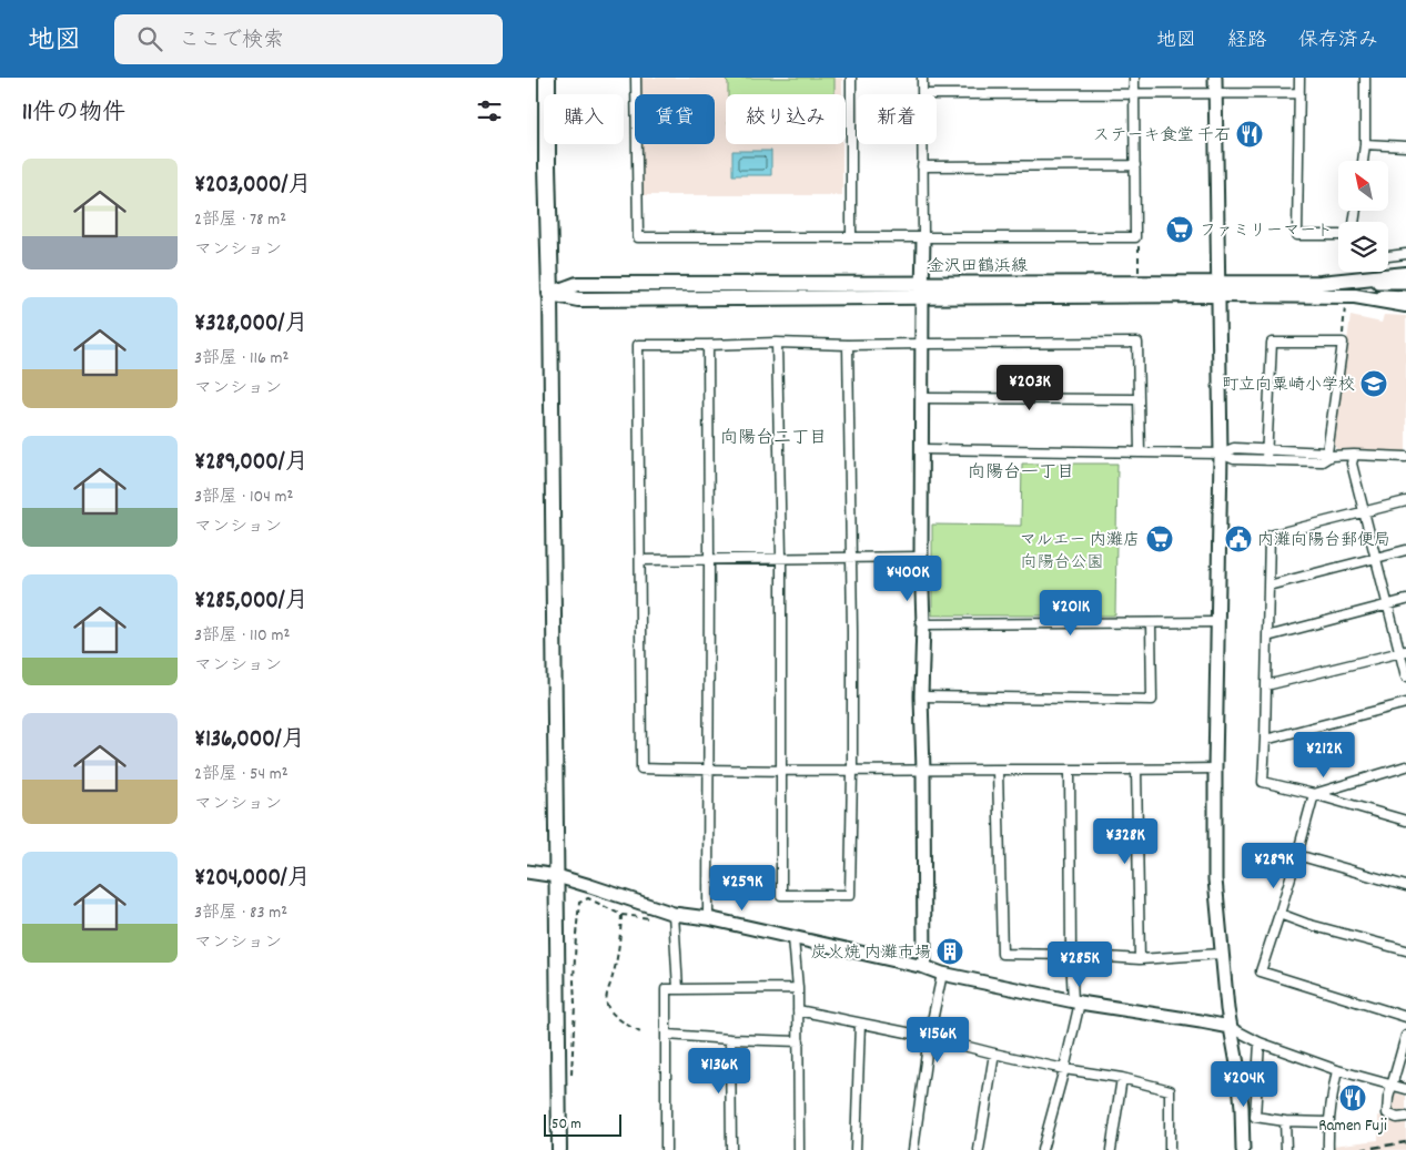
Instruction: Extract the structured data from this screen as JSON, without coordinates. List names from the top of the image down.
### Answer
{
  "streets": {
    "main road": ["金沢田鶴浜線"]
  },
  "districts": ["向陽台二丁目", "向陽台一丁目"],
  "parks": ["向陽台公園"],
  "places": {
    "restaurant": ["ステーキ食堂 千石", "Ramen Fuji"],
    "supermarket": ["ファミリーマート", "マルエー 内灘店"],
    "school or university": ["町立向粟崎小学校"],
    "public building": ["内灘向陽台郵便局"],
    "building": ["炭火焼 内灘市場"]
  },
  "scale_bar": "50 m",
  "north": "top left",
  "page": {
    "header": "地図",
    "search": "ここで検索",
    "nav": ["地図", "経路", "保存済み"],
    "heading": "11件の物件",
    "chip": [
      "購入",
      "賃貸",
      "絞り込み",
      "新着"
    ],
    "list": [
      {
        "name": "¥203,000/月",
        "note": "2部屋 · 78 m² · マンション"
      },
      {
        "name": "¥328,000/月",
        "note": "3部屋 · 116 m² · マンション"
      },
      {
        "name": "¥289,000/月",
        "note": "3部屋 · 104 m² · マンション"
      },
      {
        "name": "¥285,000/月",
        "note": "3部屋 · 110 m² · マンション"
      },
      {
        "name": "¥136,000/月",
        "note": "2部屋 · 54 m² · マンション"
      },
      {
        "name": "¥204,000/月",
        "note": "3部屋 · 83 m² · マンション"
      }
    ],
    "price": [
      "¥203K",
      "¥400K",
      "¥201K",
      "¥212K",
      "¥328K",
      "¥289K",
      "¥259K",
      "¥285K",
      "¥156K",
      "¥136K",
      "¥204K"
    ],
    "scale": "50 m"
  }
}
